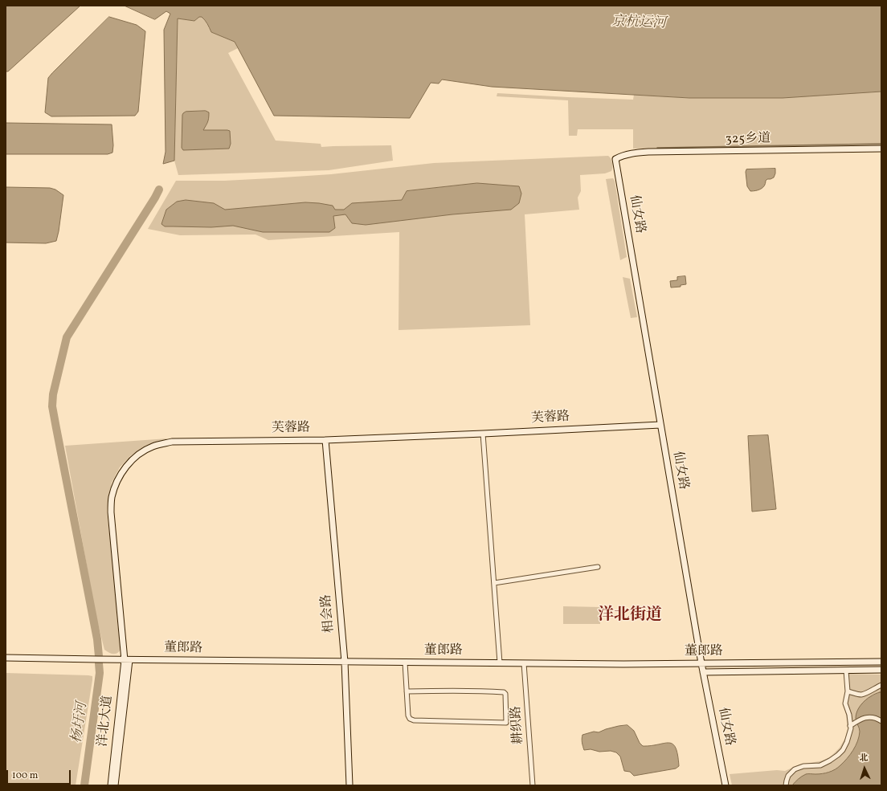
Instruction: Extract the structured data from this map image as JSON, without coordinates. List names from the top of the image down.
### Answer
{
  "streets": {
    "street": [
      "325乡道",
      "仙女路",
      "芙蓉路",
      "相会路",
      "董郎路",
      "洋北大道",
      "耕织路"
    ]
  },
  "crossings": [
    ["325乡道", "仙女路"],
    ["仙女路", "芙蓉路"],
    ["仙女路", "董郎路"],
    ["芙蓉路", "相会路"],
    ["芙蓉路", "董郎路"],
    ["芙蓉路", "洋北大道"],
    ["相会路", "董郎路"],
    ["董郎路", "洋北大道"],
    ["董郎路", "耕织路"]
  ],
  "districts": ["洋北街道"],
  "water": ["京杭运河", "杨圩河"],
  "scale_bar": "100 m",
  "north": "top"
}
